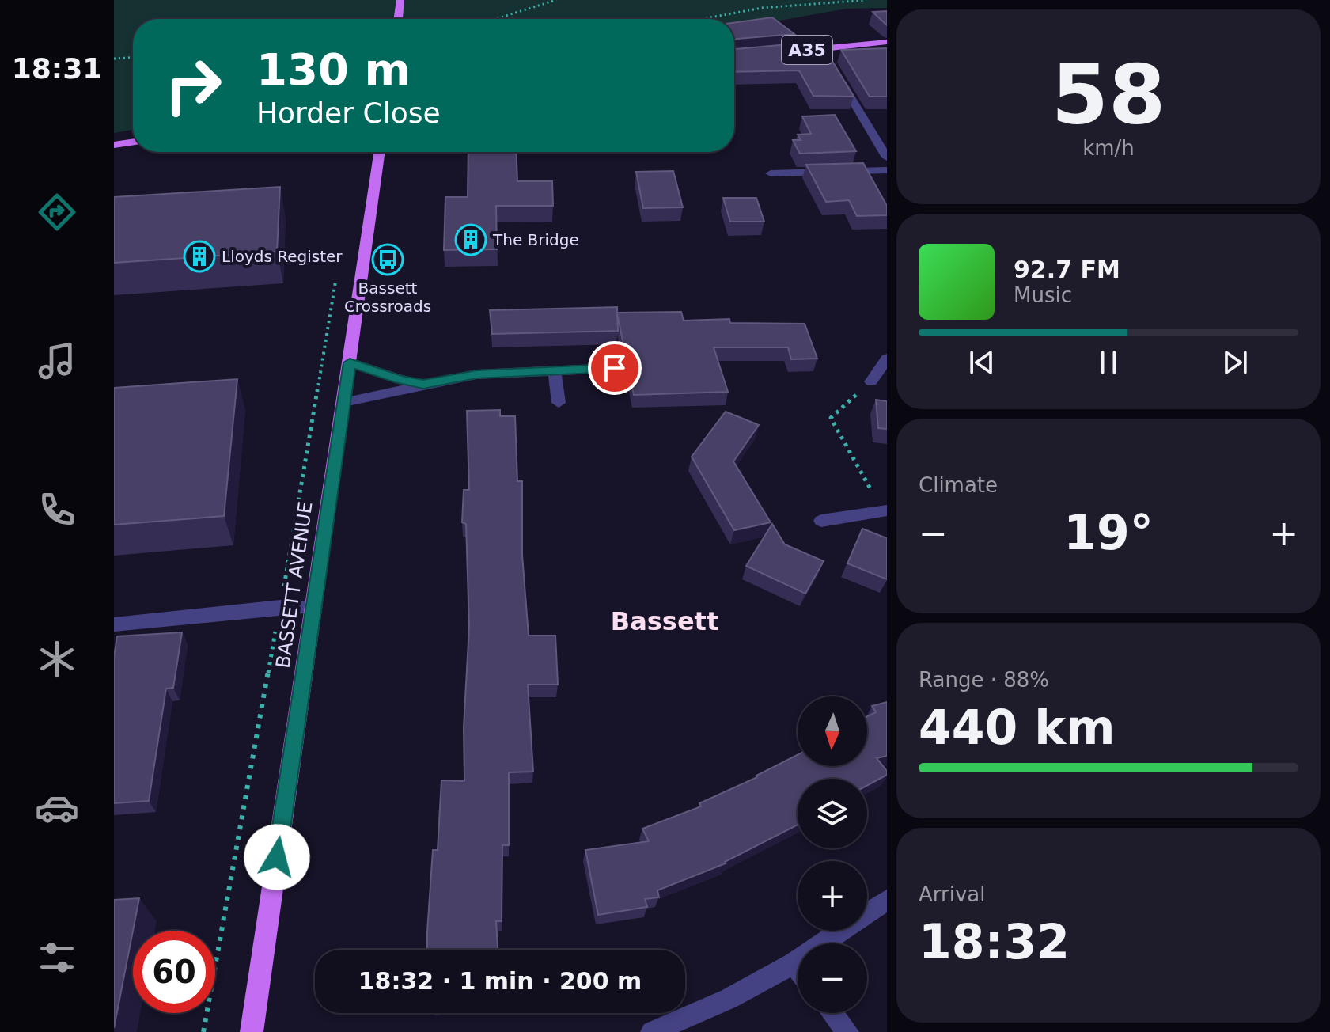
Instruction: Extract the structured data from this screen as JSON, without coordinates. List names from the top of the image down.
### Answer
{
  "streets": {
    "main road": ["A35", "BASSETT AVENUE"]
  },
  "districts": ["Bassett"],
  "places": {
    "building": ["The Bridge", "Lloyds Register"],
    "bus stop": ["Bassett Crossroads"]
  },
  "north": "bottom",
  "page": {
    "tabs": "18:31",
    "tile": [
      ["58", "km/h"],
      "Climate",
      ["Range · 88%", "440 km"],
      ["Arrival", "18:32"]
    ],
    "turn": ["130 m", "Horder Close"],
    "song": ["92.7 FM", "Music"],
    "heat": ["−", "19°", "+"],
    "map_buttons": ["+", "−"],
    "limit": "60",
    "trip": "18:32 · 1 min · 200 m"
  }
}
